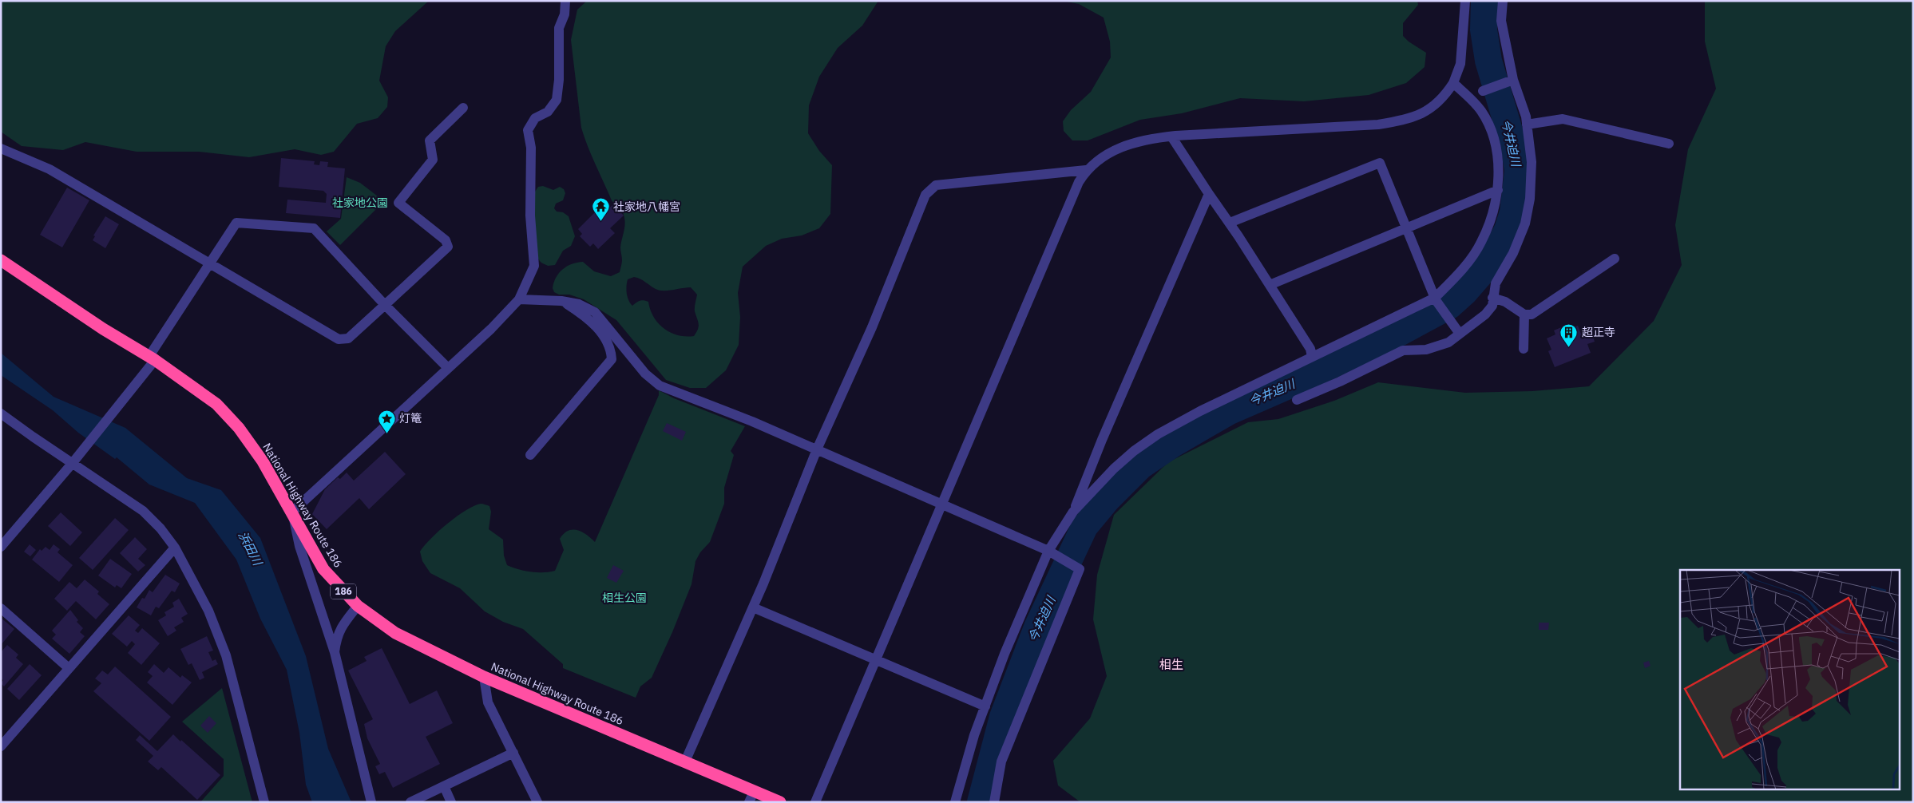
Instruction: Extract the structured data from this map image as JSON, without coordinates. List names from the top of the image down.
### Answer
{
  "streets": {
    "highway": ["National Highway Route 186", "186"]
  },
  "districts": ["相生"],
  "water": ["今井迫川", "浜田川"],
  "parks": ["社家地公園", "相生公園"],
  "places": {
    "temple": ["社家地八幡宮"],
    "building": ["超正寺"],
    "place": ["灯篭"]
  }
}
